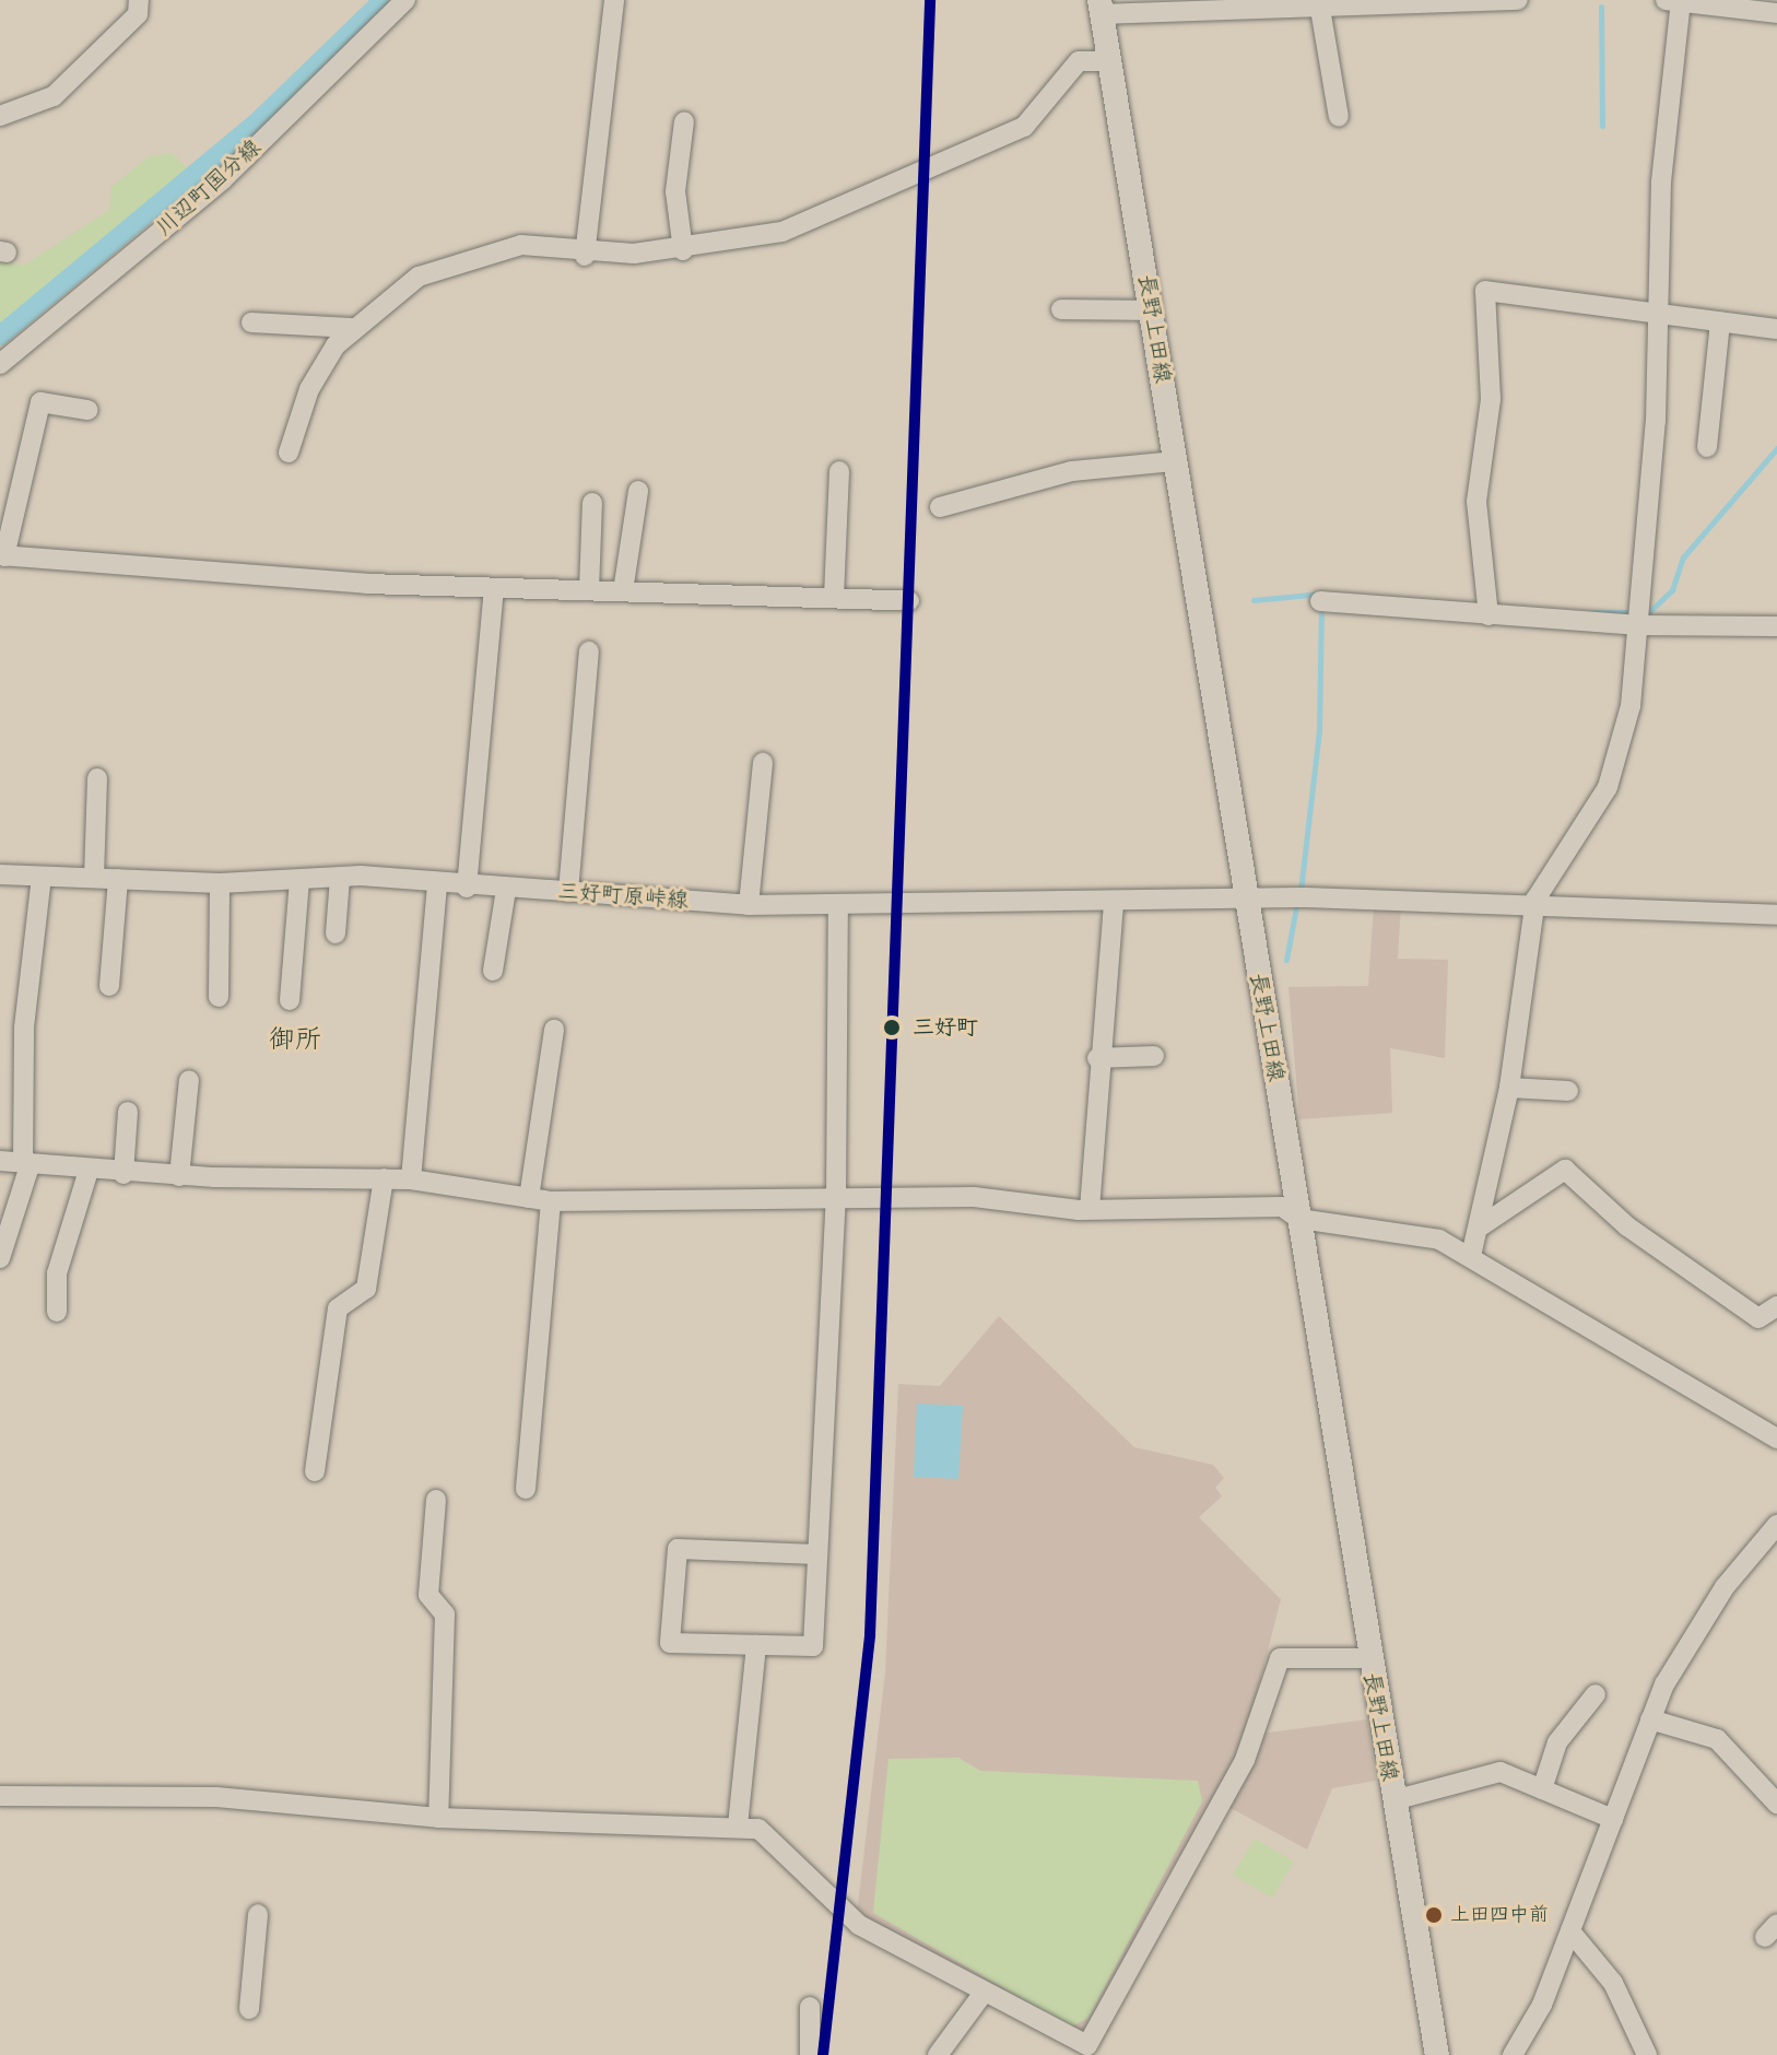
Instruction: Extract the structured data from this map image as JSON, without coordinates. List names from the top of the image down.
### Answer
{
  "streets": {
    "main road": ["長野上田線"],
    "street": ["川辺町国分線", "三好町原峠線"]
  },
  "crossings": [
    ["長野上田線", "三好町原峠線"]
  ],
  "districts": ["御所"],
  "places": ["三好町", "上田四中前"]
}
